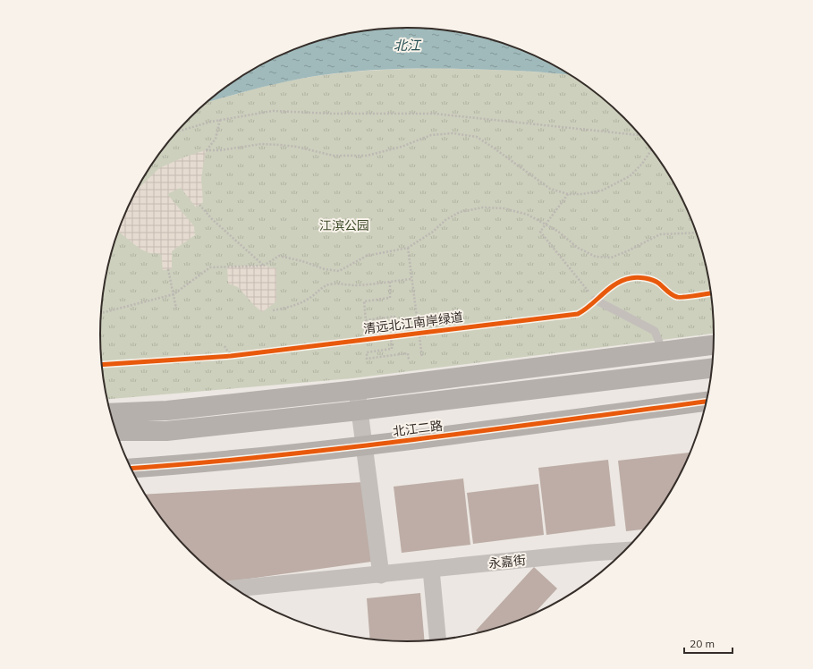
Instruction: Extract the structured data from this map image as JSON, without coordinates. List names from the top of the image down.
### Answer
{
  "streets": {
    "main road": ["北江二路"],
    "street": ["永嘉街"],
    "cycle path": ["清远北江南岸绿道"]
  },
  "water": ["北江"],
  "parks": ["江滨公园"],
  "scale_bar": "20 m"
}
